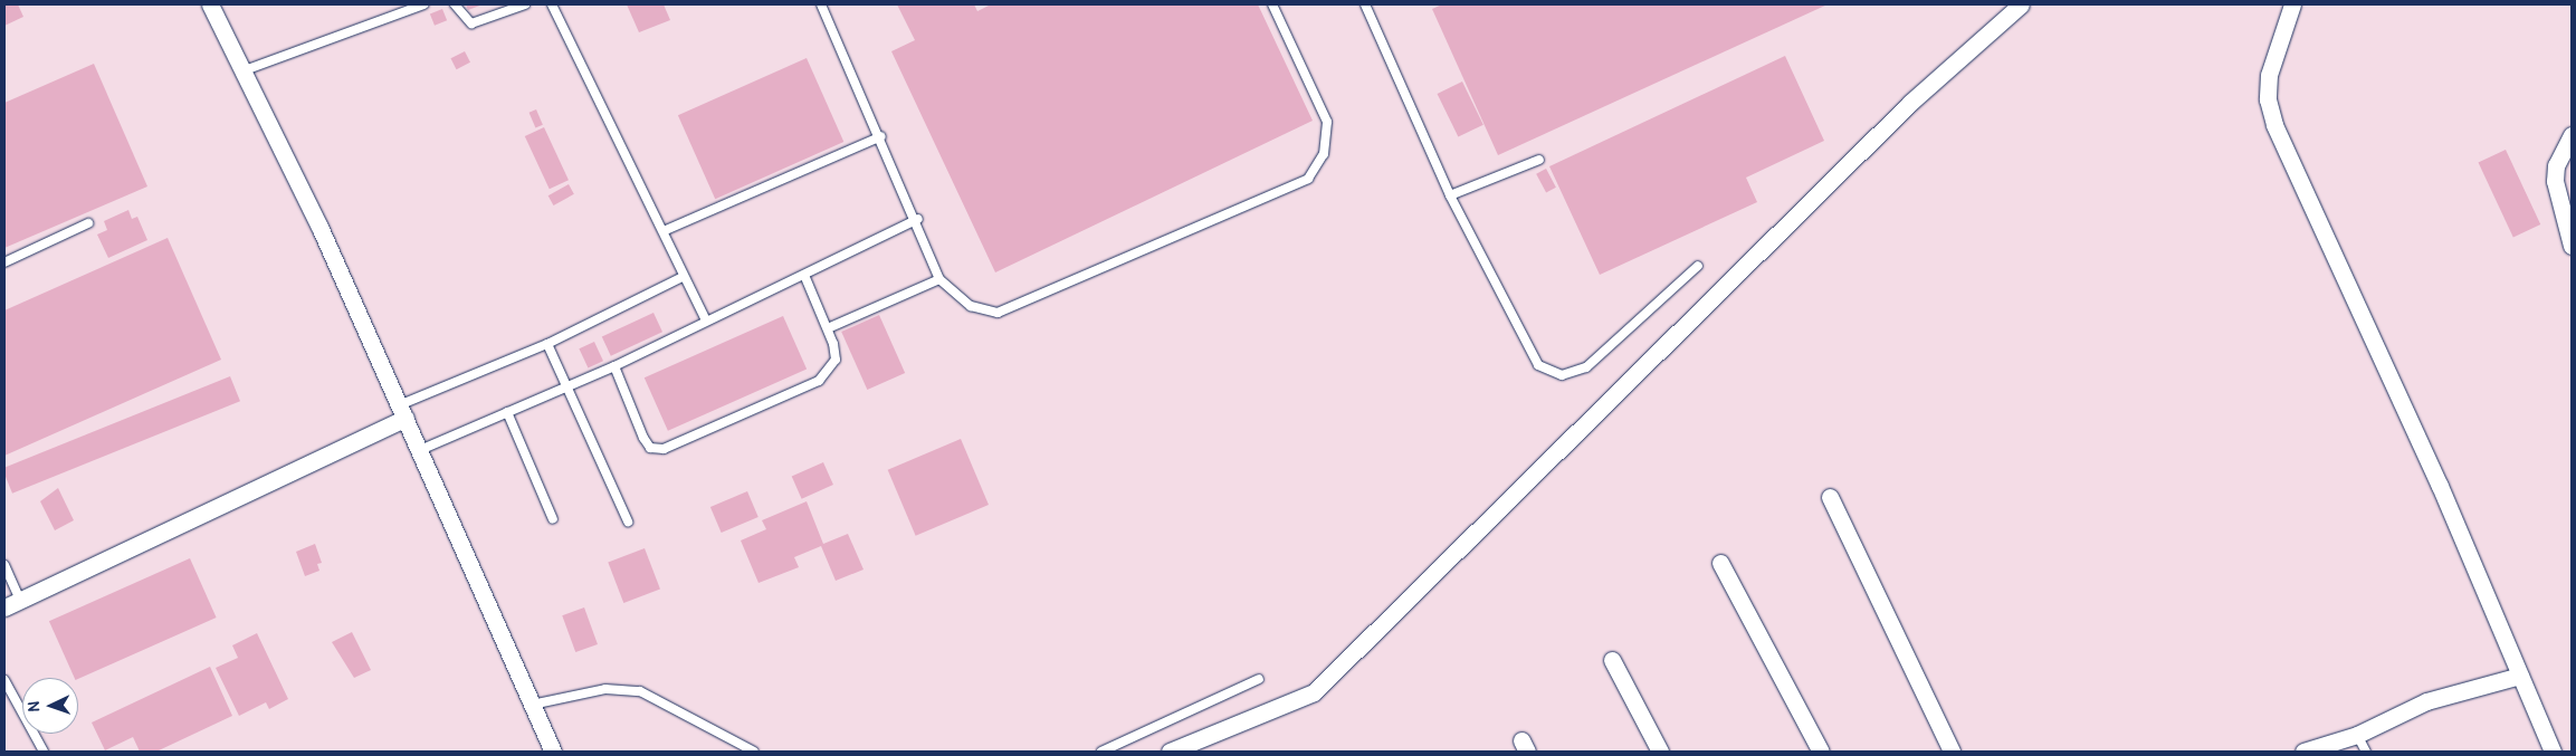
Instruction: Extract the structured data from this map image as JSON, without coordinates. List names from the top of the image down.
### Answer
{
  "north": "left"
}
